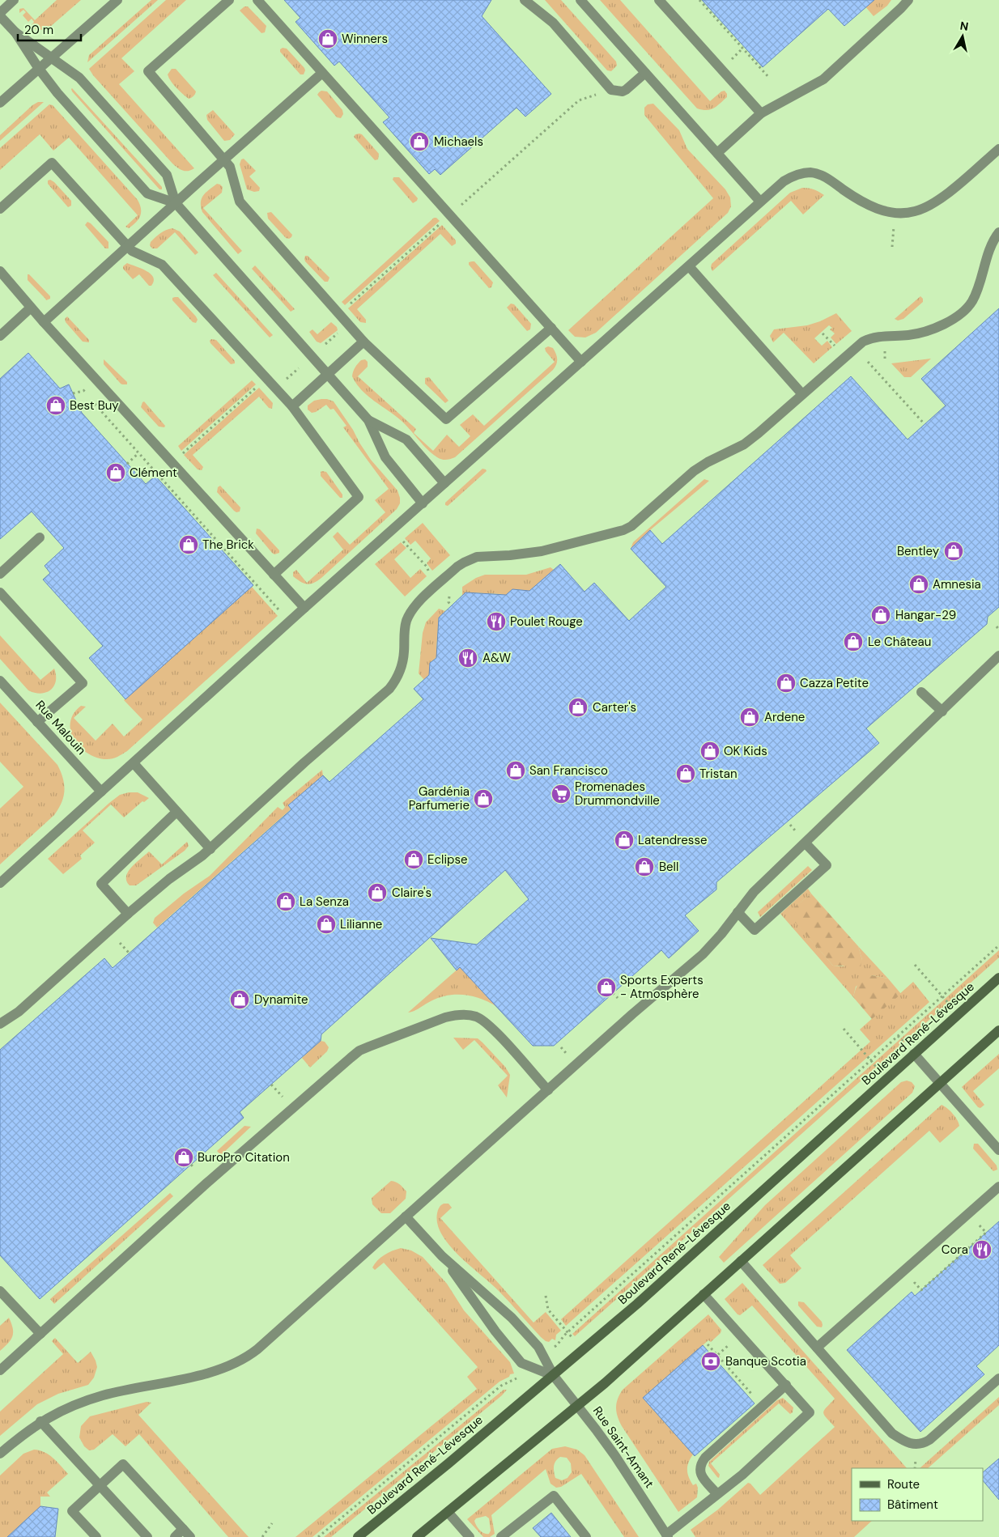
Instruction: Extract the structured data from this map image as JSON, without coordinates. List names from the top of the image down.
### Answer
{
  "streets": {
    "main road": ["Boulevard René-Lévesque"],
    "street": ["Rue Malouin", "Rue Saint-Amant"]
  },
  "crossings": [
    ["Boulevard René-Lévesque", "Rue Saint-Amant"]
  ],
  "places": {
    "shop": [
      "Winners",
      "Michaels",
      "Best Buy",
      "Clément",
      "The Brick",
      "Bentley",
      "Amnesia",
      "Hangar-29",
      "Le Château",
      "Cazza Petite",
      "Carter's",
      "Ardene",
      "OK Kids",
      "San Francisco",
      "Tristan",
      "Gardénia Parfumerie",
      "Latendresse",
      "Eclipse",
      "Bell",
      "Claire's",
      "La Senza",
      "Lilianne",
      "Sports Experts - Atmosphère",
      "Dynamite",
      "BuroPro Citation"
    ],
    "restaurant": ["Poulet Rouge", "A&W", "Cora"],
    "supermarket": ["Promenades Drummondville"],
    "bank": ["Banque Scotia"]
  },
  "legend": ["Route", "Bâtiment"],
  "scale_bar": "20 m",
  "north": "top"
}
